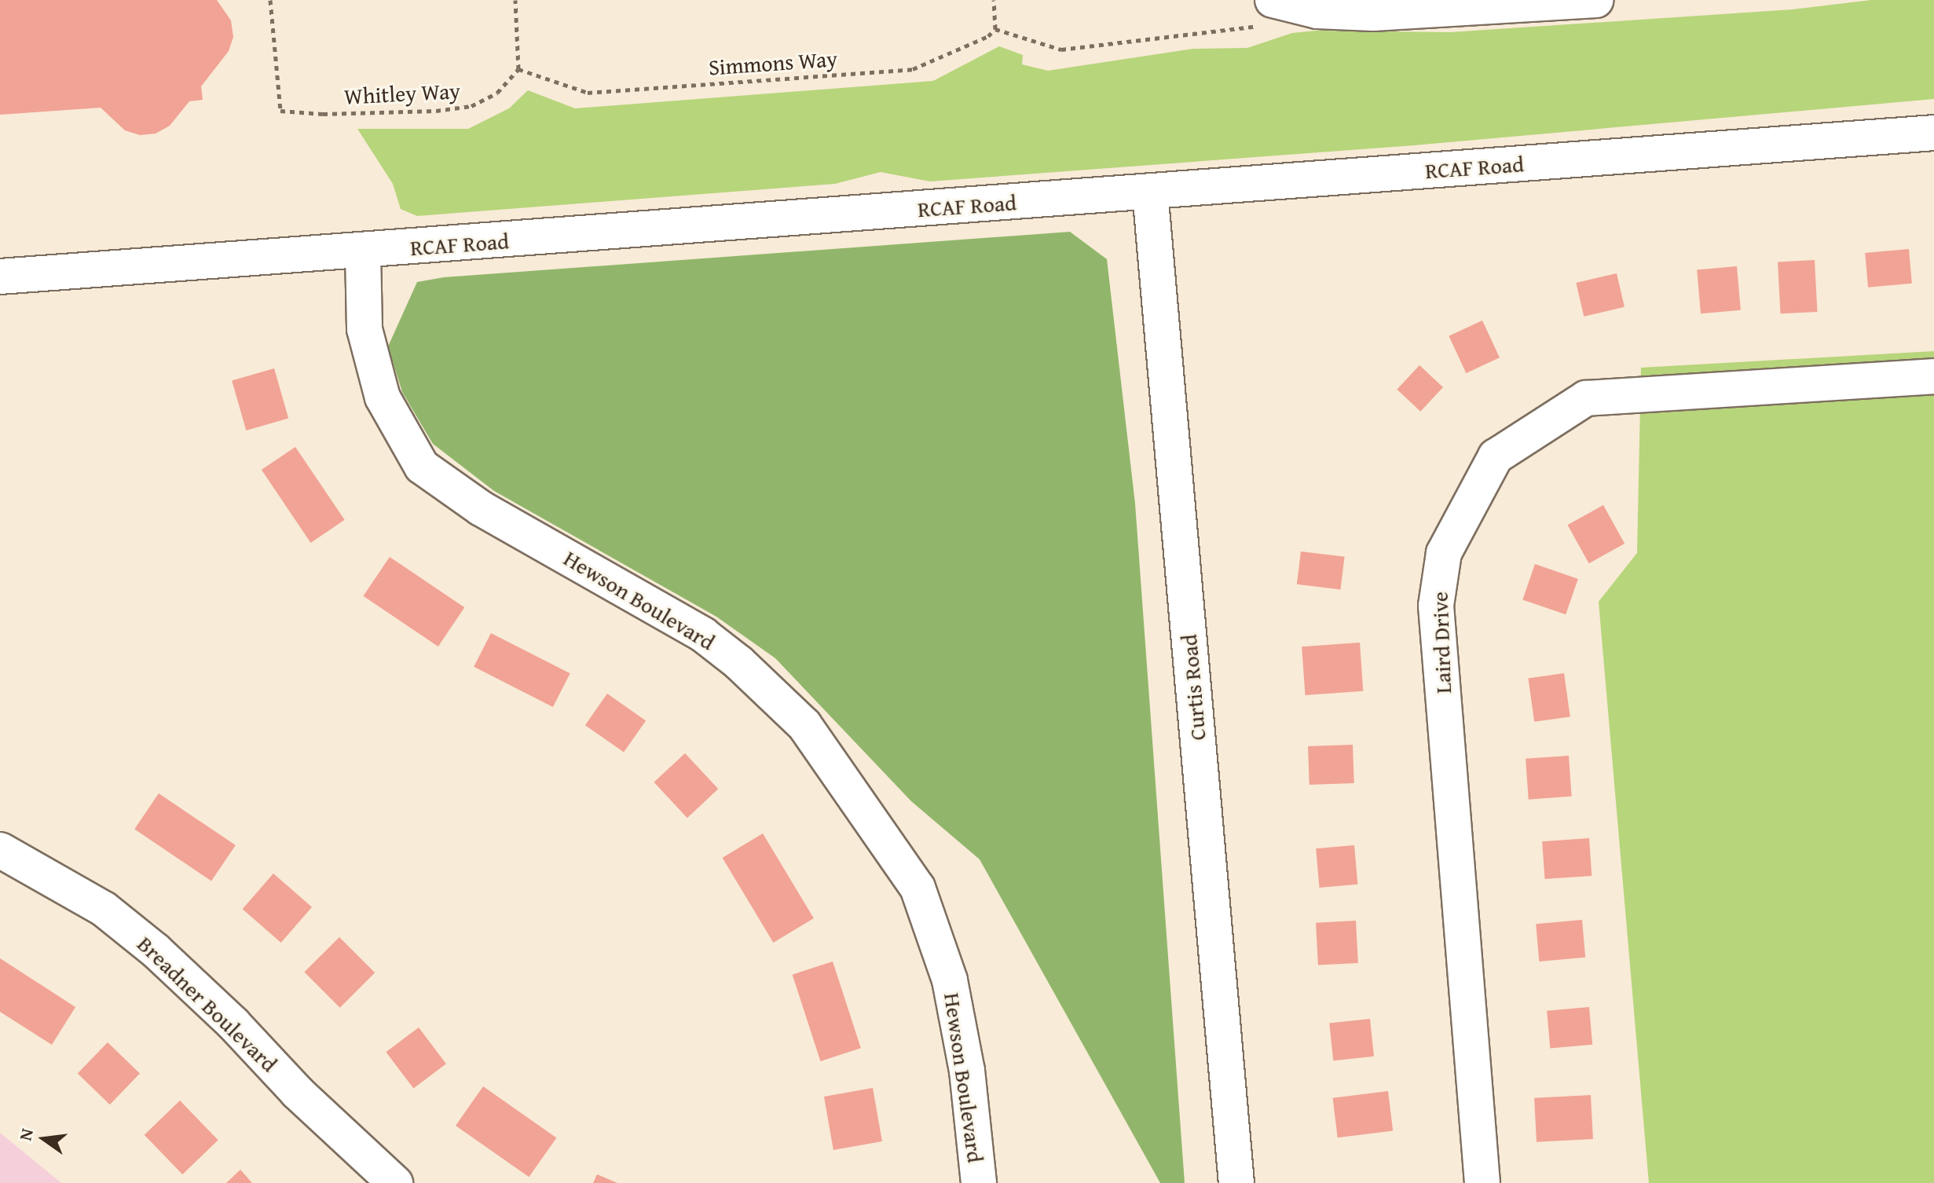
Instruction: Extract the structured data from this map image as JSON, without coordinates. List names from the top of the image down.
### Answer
{
  "streets": {
    "main road": [
      "RCAF Road",
      "Hewson Boulevard",
      "Laird Drive",
      "Curtis Road",
      "Breadner Boulevard"
    ],
    "path": ["Simmons Way", "Whitley Way"]
  },
  "crossings": [
    ["Simmons Way", "Whitley Way"],
    ["RCAF Road", "Hewson Boulevard"],
    ["RCAF Road", "Curtis Road"]
  ],
  "north": "left"
}
